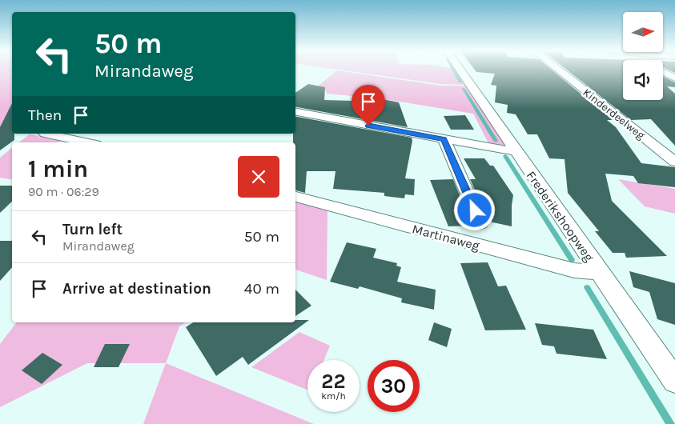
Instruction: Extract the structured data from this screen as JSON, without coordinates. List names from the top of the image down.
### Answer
{
  "streets": {
    "street": ["Kinderdeelweg", "Frederikshoopweg", "Martinaweg"]
  },
  "crossings": [
    ["Frederikshoopweg", "Martinaweg"]
  ],
  "north": "right",
  "page": {
    "turn": ["50 m", "Mirandaweg"],
    "then": "Then",
    "heading": ["1 min", "90 m · 06:29"],
    "list": [
      {
        "name": "Turn left",
        "note": "Mirandaweg",
        "value": "50 m"
      },
      {
        "name": "Arrive at destination",
        "value": "40 m"
      }
    ],
    "speed": "22 km/h",
    "limit": "30"
  }
}
